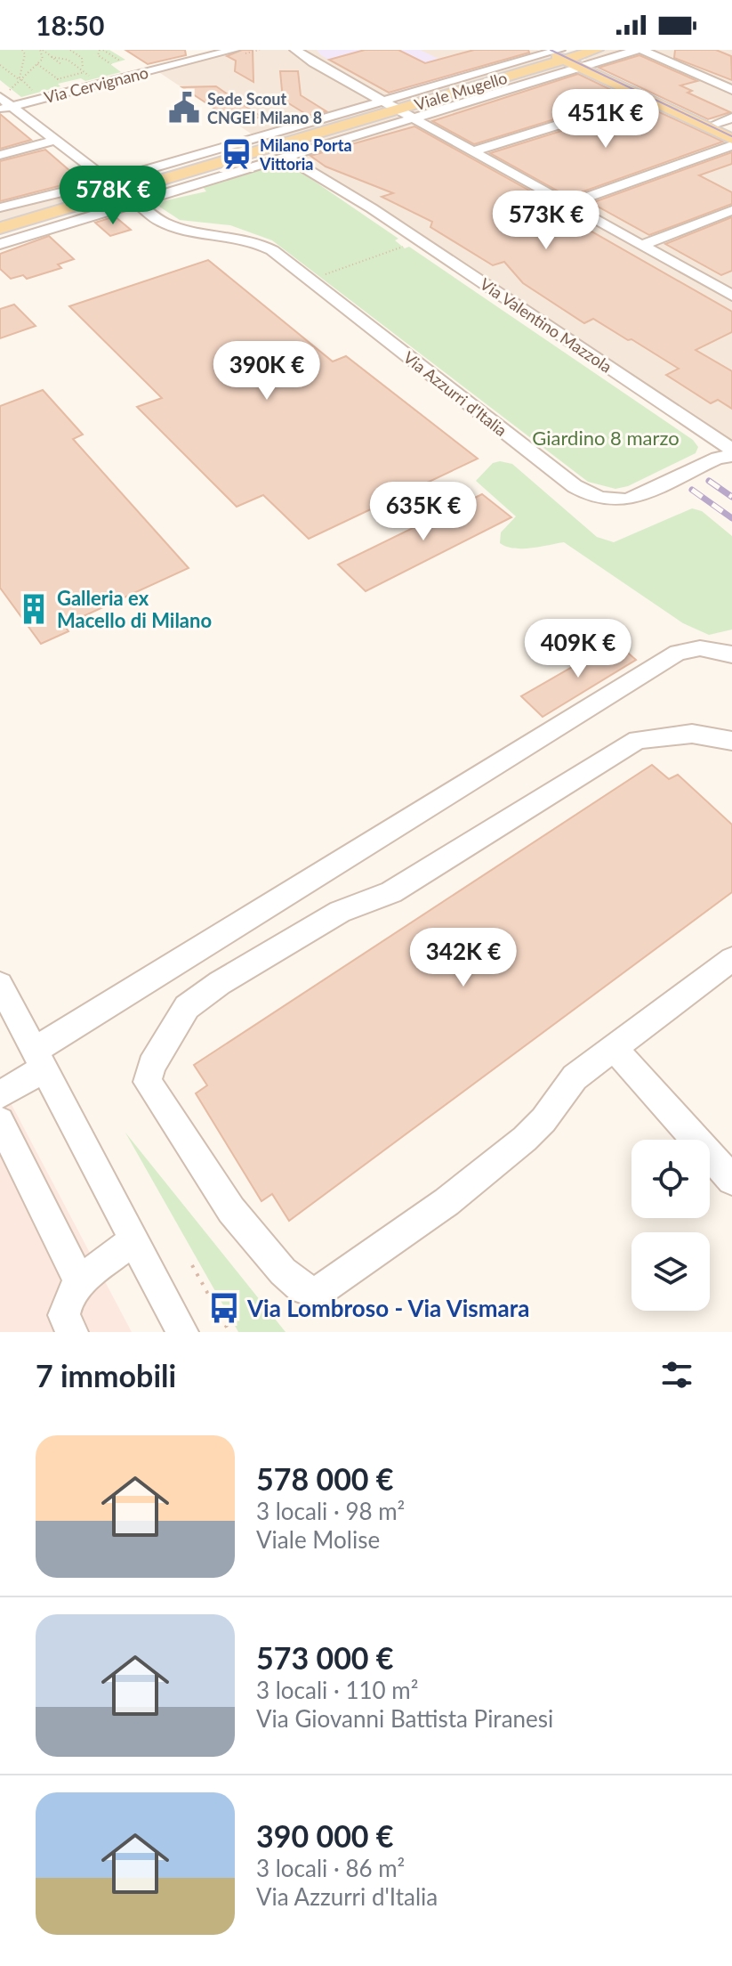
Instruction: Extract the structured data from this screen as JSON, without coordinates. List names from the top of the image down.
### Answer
{
  "streets": {
    "main road": ["Viale Mugello"],
    "street": ["Via Cervignano", "Via Valentino Mazzola", "Via Azzurri d'Italia"]
  },
  "crossings": [
    ["Via Cervignano", "Via Azzurri d'Italia"],
    ["Viale Mugello", "Via Valentino Mazzola"],
    ["Viale Mugello", "Via Azzurri d'Italia"]
  ],
  "parks": ["Giardino 8 marzo"],
  "places": {
    "public building": ["Sede Scout CNGEI Milano 8"],
    "station": ["Milano Porta Vittoria"],
    "building": ["Galleria ex Macello di Milano"],
    "bus stop": ["Via Lombroso - Via Vismara"]
  },
  "page": {
    "status": "18:50",
    "price": [
      "451K €",
      "578K €",
      "573K €",
      "390K €",
      "635K €",
      "409K €",
      "342K €"
    ],
    "heading": "7 immobili",
    "list": [
      {
        "name": "578 000 €",
        "note": "3 locali · 98 m² · Viale Molise"
      },
      {
        "name": "573 000 €",
        "note": "3 locali · 110 m² · Via Giovanni Battista Piranesi"
      },
      {
        "name": "390 000 €",
        "note": "3 locali · 86 m² · Via Azzurri d'Italia"
      }
    ]
  }
}
